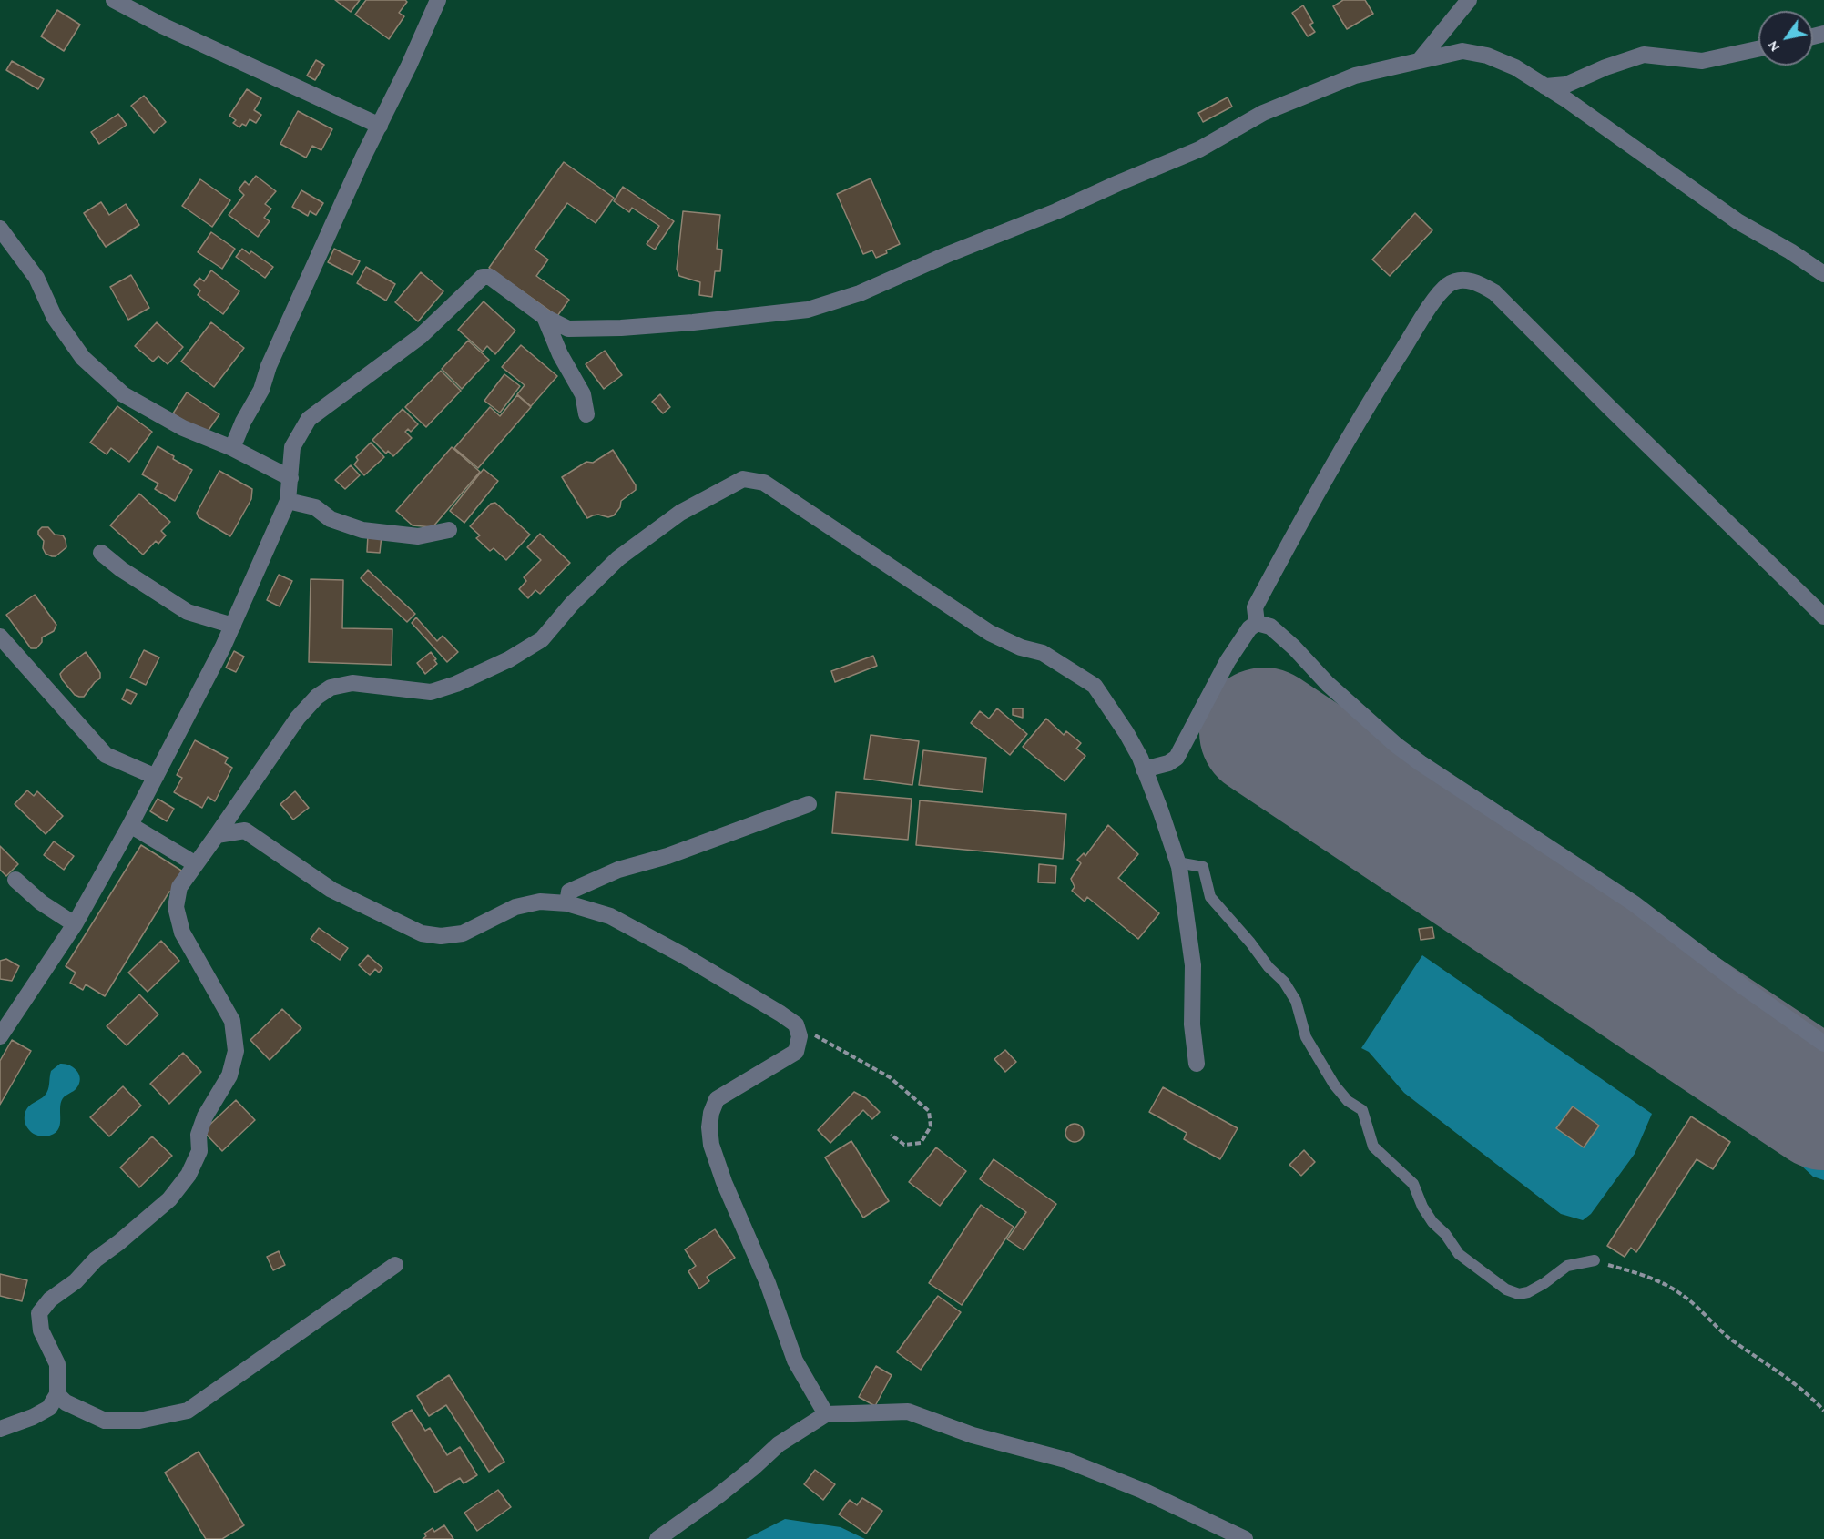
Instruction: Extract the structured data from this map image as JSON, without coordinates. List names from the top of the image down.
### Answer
{
  "north": "bottom left"
}
